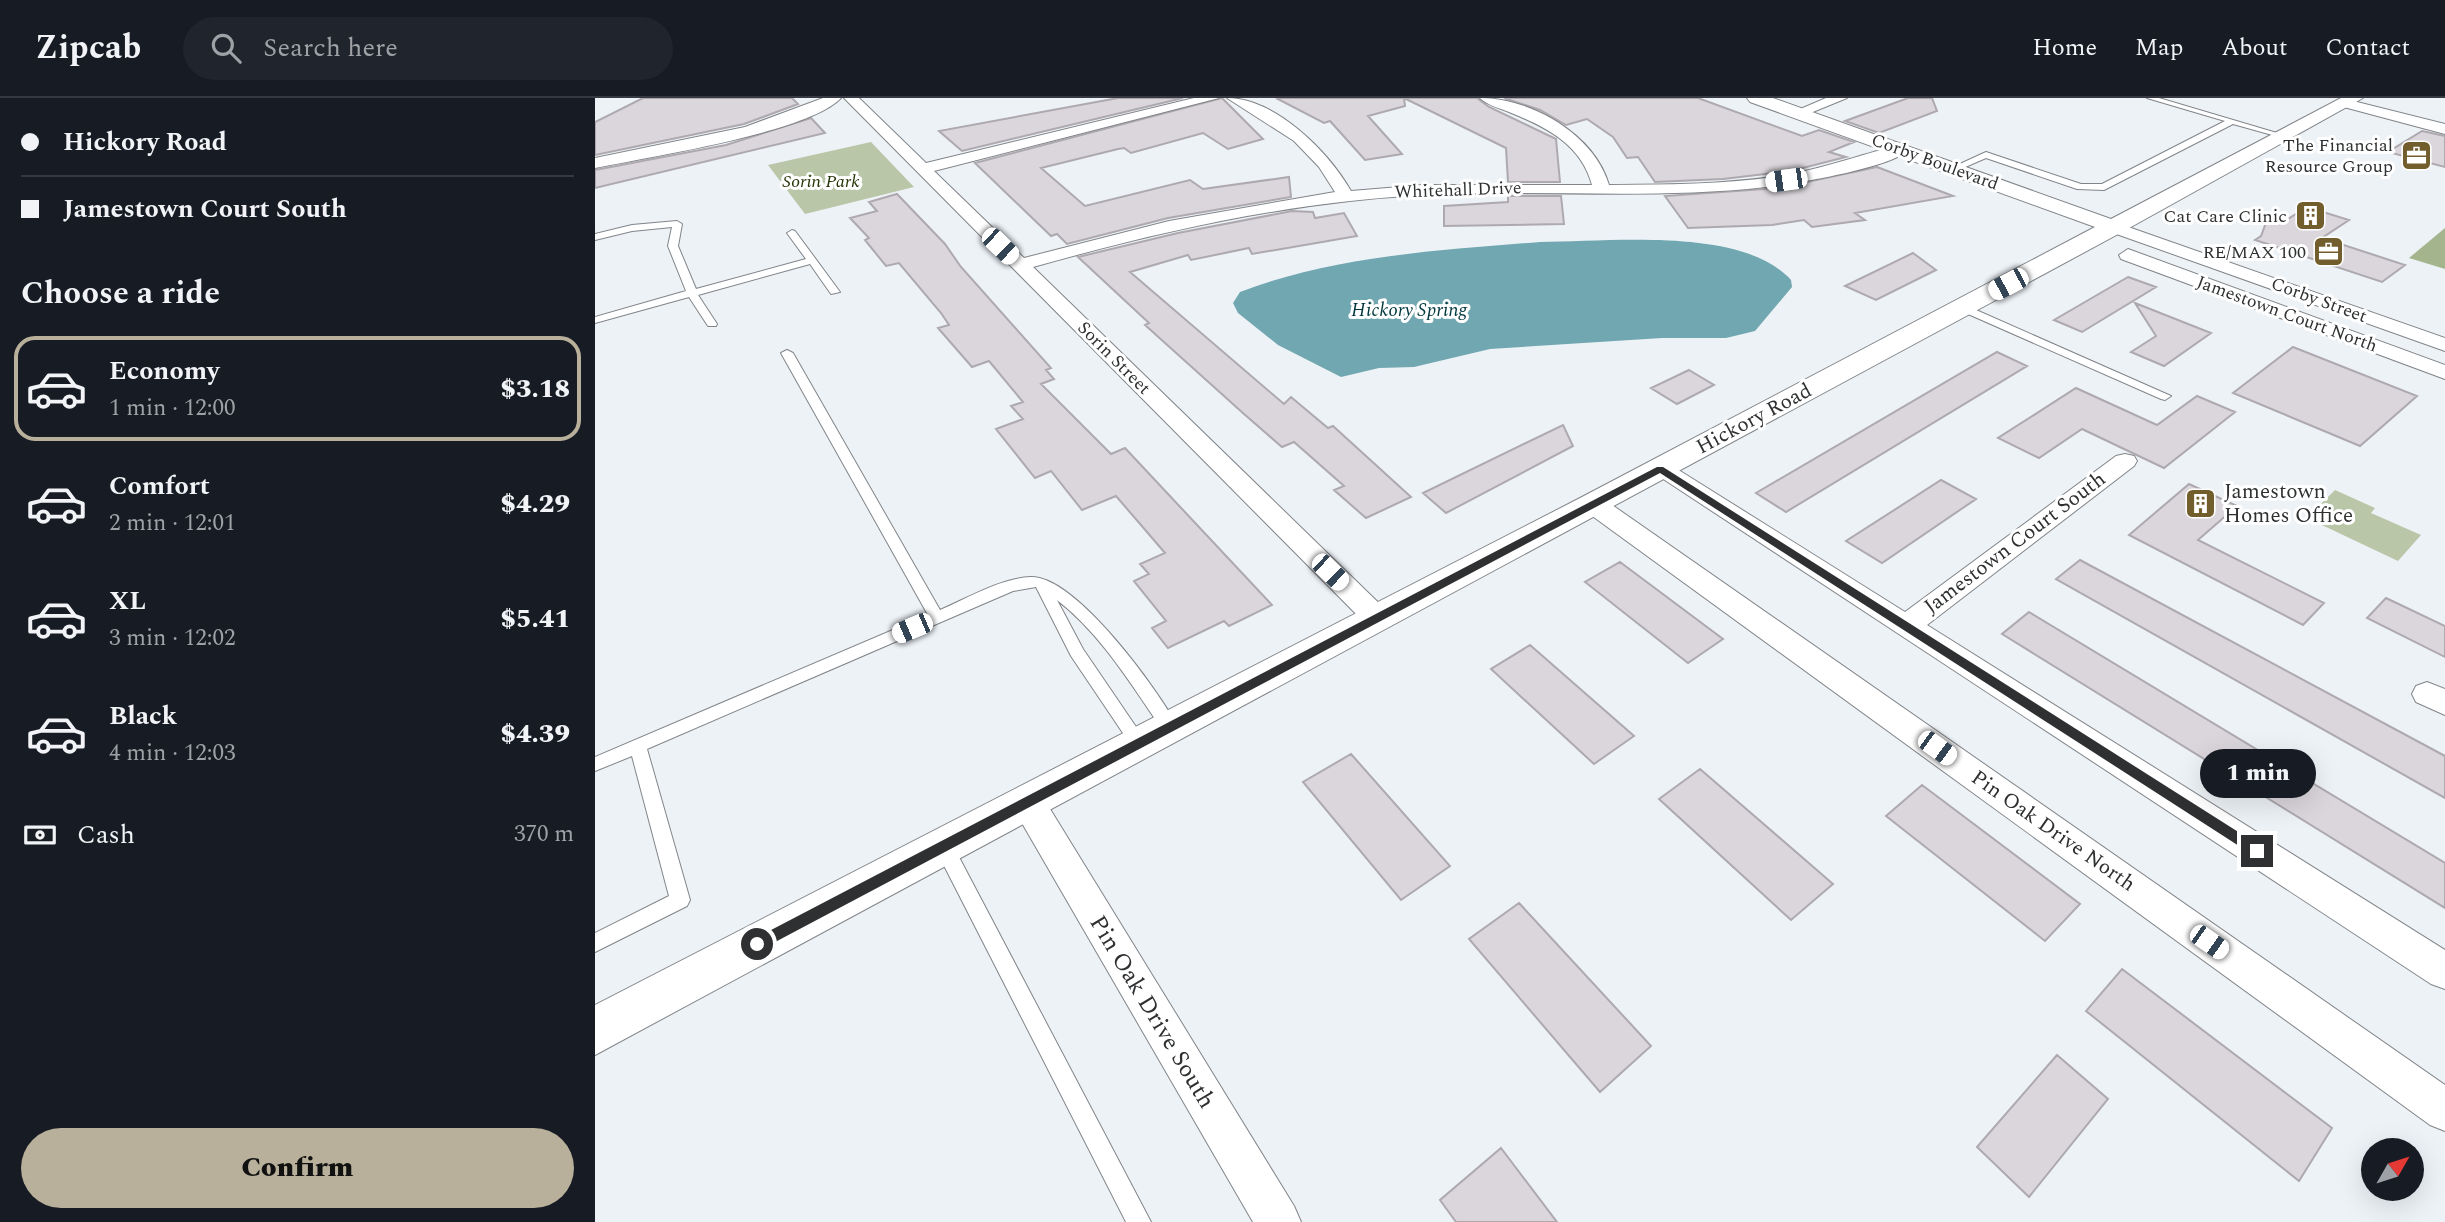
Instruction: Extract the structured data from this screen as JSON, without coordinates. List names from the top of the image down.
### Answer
{
  "streets": {
    "street": [
      "Corby Boulevard",
      "Whitehall Drive",
      "Corby Street",
      "Jamestown Court North",
      "Sorin Street",
      "Hickory Road",
      "Jamestown Court South",
      "Pin Oak Drive North",
      "Pin Oak Drive South"
    ]
  },
  "crossings": [
    ["Corby Boulevard", "Whitehall Drive"],
    ["Corby Boulevard", "Corby Street"],
    ["Corby Boulevard", "Jamestown Court North"],
    ["Corby Boulevard", "Hickory Road"],
    ["Whitehall Drive", "Sorin Street"],
    ["Corby Street", "Jamestown Court North"],
    ["Corby Street", "Hickory Road"],
    ["Jamestown Court North", "Hickory Road"],
    ["Sorin Street", "Hickory Road"],
    ["Hickory Road", "Jamestown Court South"],
    ["Hickory Road", "Pin Oak Drive North"],
    ["Hickory Road", "Pin Oak Drive South"]
  ],
  "water": ["Hickory Spring"],
  "parks": ["Sorin Park"],
  "places": {
    "office": ["The Financial Resource Group", "RE/MAX 100"],
    "building": ["Cat Care Clinic", "Jamestown Homes Office"]
  },
  "north": "top right",
  "page": {
    "header": "Zipcab",
    "search": "Search here",
    "nav": [
      "Home",
      "Map",
      "About",
      "Contact"
    ],
    "banner": ["Hickory Road", "Jamestown Court South"],
    "heading": "Choose a ride",
    "list": [
      {
        "name": "Economy",
        "note": "1 min · 12:00",
        "value": "$3.18"
      },
      {
        "name": "Comfort",
        "note": "2 min · 12:01",
        "value": "$4.29"
      },
      {
        "name": "XL",
        "note": "3 min · 12:02",
        "value": "$5.41"
      },
      {
        "name": "Black",
        "note": "4 min · 12:03",
        "value": "$4.39"
      }
    ],
    "bubble": "1 min",
    "pay": ["Cash", "370 m"],
    "buttons": "Confirm"
  }
}
